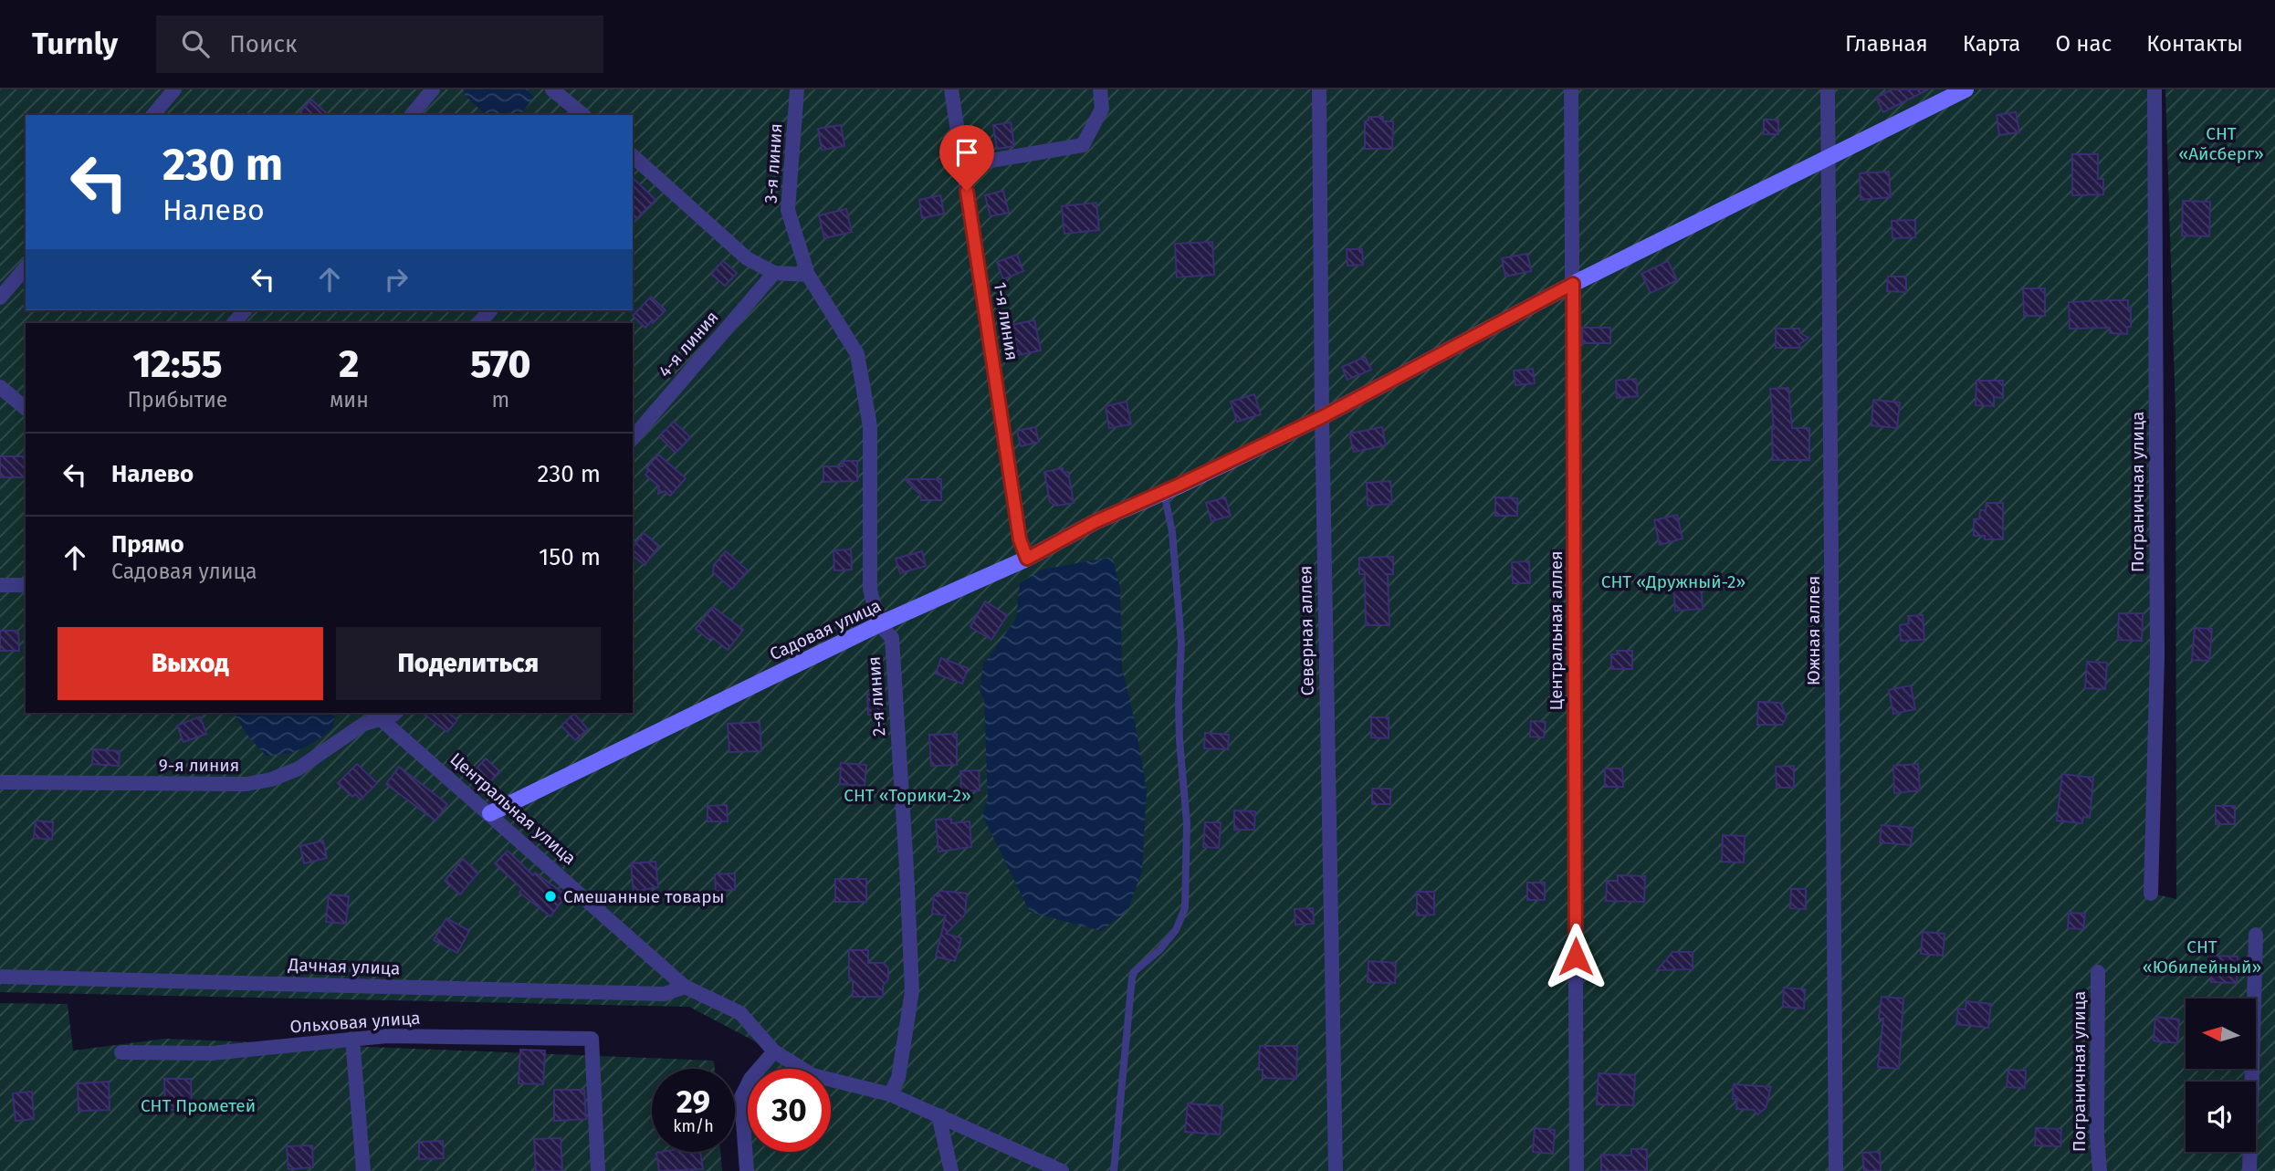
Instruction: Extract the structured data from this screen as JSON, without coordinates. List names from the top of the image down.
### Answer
{
  "streets": {
    "street": [
      "3-я линия",
      "1-я линия",
      "4-я линия",
      "Пограничная улица",
      "Садовая улица",
      "Северная аллея",
      "Центральная аллея",
      "Южная аллея",
      "2-я линия",
      "9-я линия",
      "Центральная улица",
      "Дачная улица",
      "Ольховая улица"
    ]
  },
  "crossings": [
    ["3-я линия", "2-я линия"],
    ["1-я линия", "Садовая улица"],
    ["Садовая улица", "Северная аллея"],
    ["Садовая улица", "Центральная аллея"],
    ["Садовая улица", "Южная аллея"],
    ["Садовая улица", "2-я линия"],
    ["Садовая улица", "Центральная улица"],
    ["2-я линия", "Центральная улица"],
    ["9-я линия", "Центральная улица"],
    ["Центральная улица", "Дачная улица"]
  ],
  "parks": [
    "СНТ «Айсберг»",
    "СНТ «Дружный-2»",
    "СНТ «Торики-2»",
    "СНТ «Юбилейный»",
    "СНТ Прометей"
  ],
  "places": ["Смешанные товары"],
  "north": "left",
  "page": {
    "header": "Turnly",
    "search": "Поиск",
    "nav": [
      "Главная",
      "Карта",
      "О нас",
      "Контакты"
    ],
    "turn": ["230 m", "Налево"],
    "eta": [
      "12:55",
      "Прибытие",
      "2",
      "мин",
      "570",
      "m"
    ],
    "list": [
      {
        "name": "Налево",
        "value": "230 m"
      },
      {
        "name": "Прямо",
        "note": "Садовая улица",
        "value": "150 m"
      }
    ],
    "buttons": ["Выход", "Поделиться"],
    "speed": "29 km/h",
    "limit": "30"
  }
}
